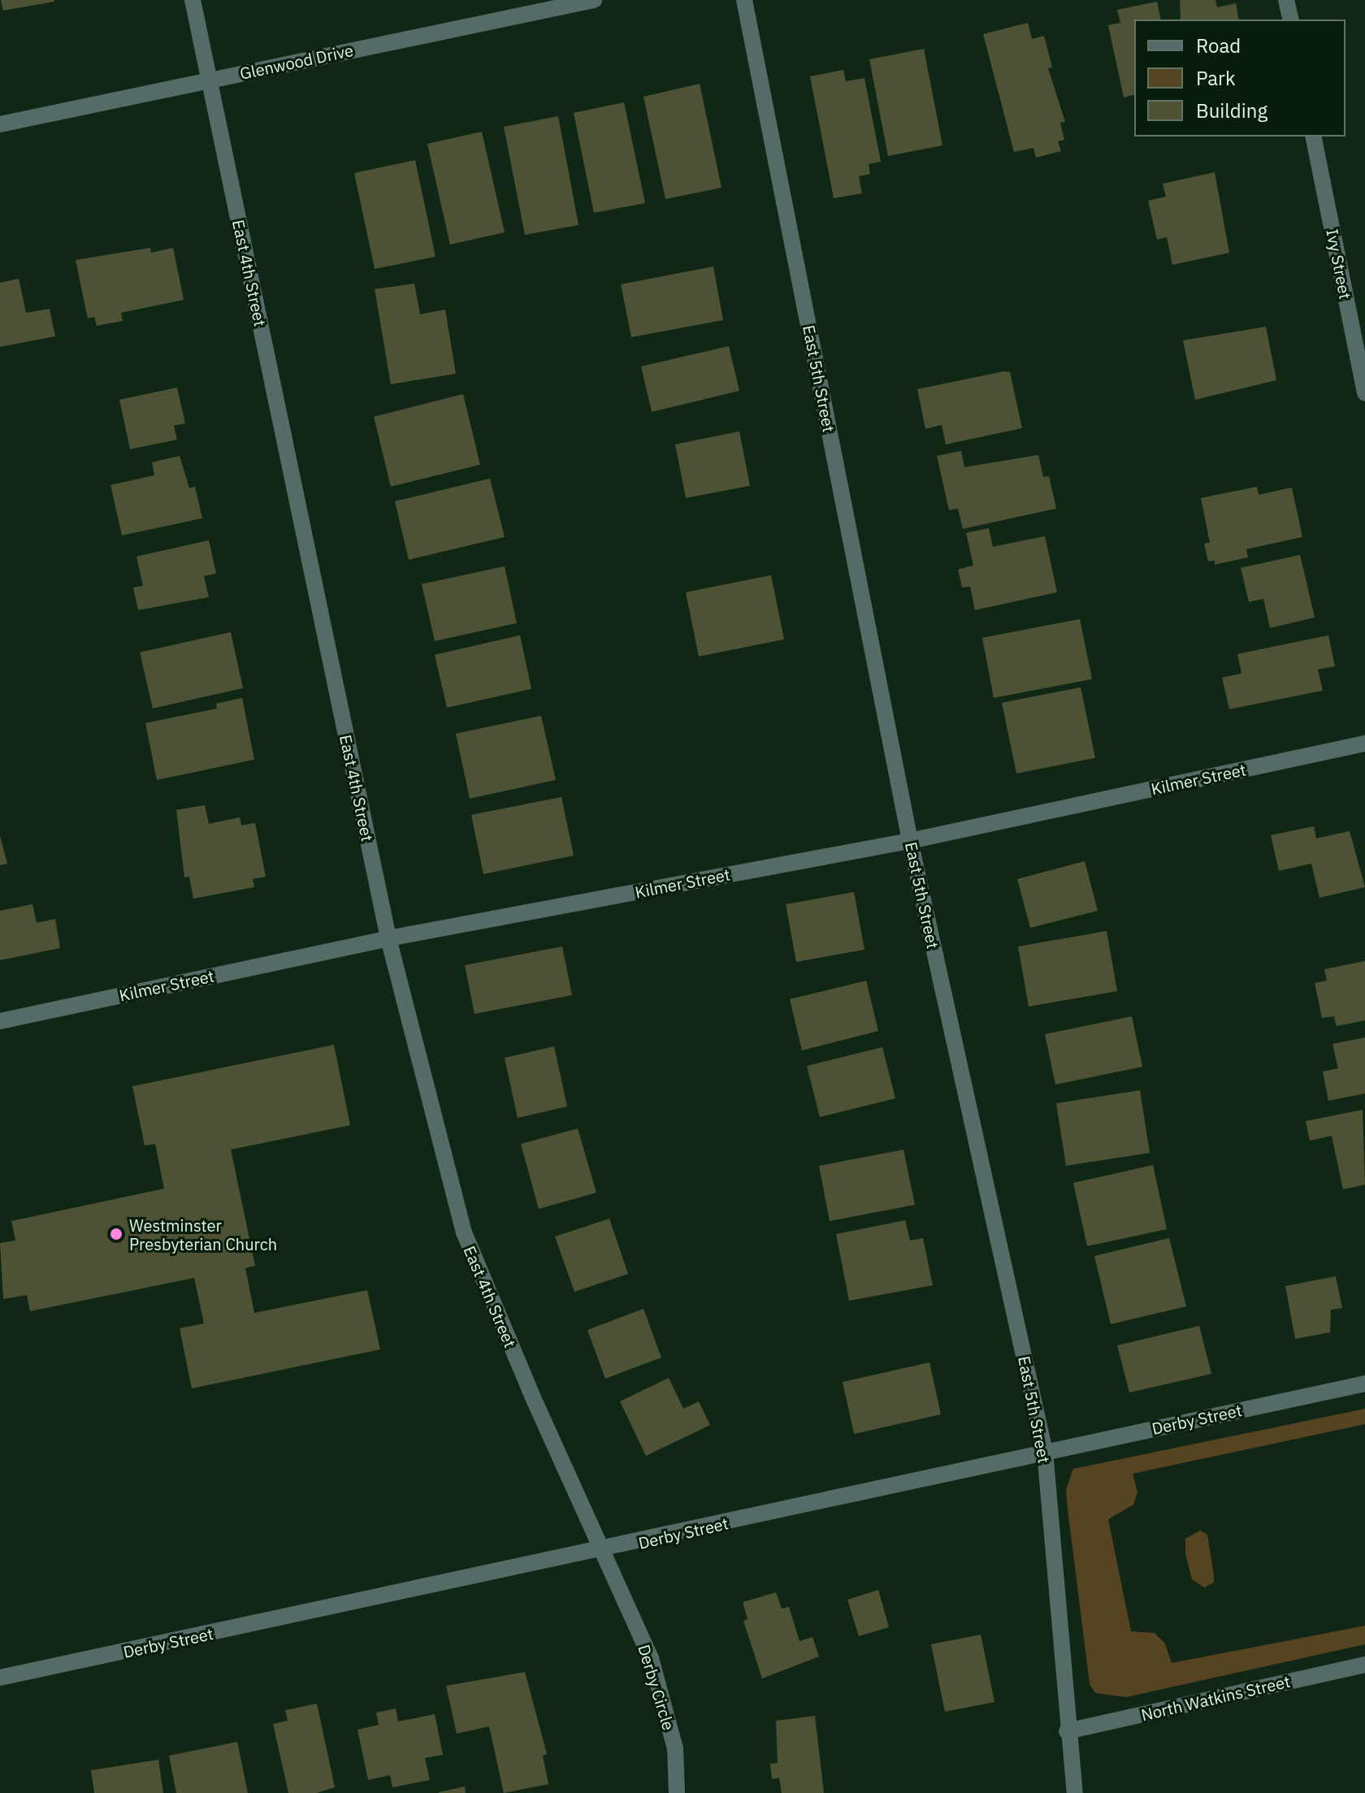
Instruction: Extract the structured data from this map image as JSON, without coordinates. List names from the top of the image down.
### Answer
{
  "streets": {
    "street": [
      "Glenwood Drive",
      "Ivy Street",
      "East 4th Street",
      "East 5th Street",
      "Kilmer Street",
      "Derby Street",
      "Derby Circle",
      "North Watkins Street"
    ]
  },
  "crossings": [
    ["Glenwood Drive", "East 4th Street"],
    ["East 4th Street", "Kilmer Street"],
    ["East 4th Street", "Derby Street"],
    ["East 4th Street", "Derby Circle"],
    ["East 5th Street", "Kilmer Street"],
    ["East 5th Street", "Derby Street"],
    ["East 5th Street", "North Watkins Street"],
    ["Derby Street", "Derby Circle"]
  ],
  "places": ["Westminster Presbyterian Church"],
  "legend": ["Road", "Park", "Building"]
}
